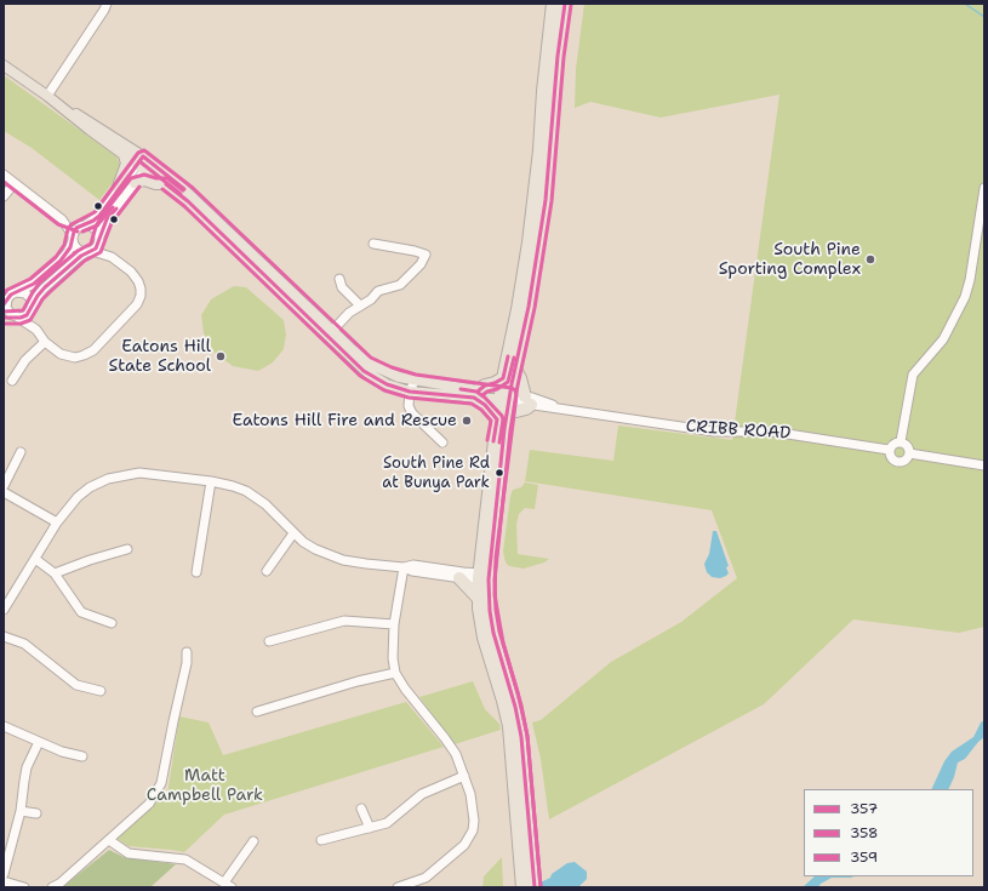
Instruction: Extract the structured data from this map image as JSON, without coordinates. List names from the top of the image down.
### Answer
{
  "streets": {
    "street": ["CRIBB ROAD"]
  },
  "parks": ["Matt Campbell Park"],
  "places": [
    "South Pine Sporting Complex",
    "Eatons Hill State School",
    "Eatons Hill Fire and Rescue",
    "South Pine Rd at Bunya Park"
  ],
  "lines": ["transit line 357", "transit line 358", "transit line 359"],
  "legend": ["357", "358", "359"]
}
